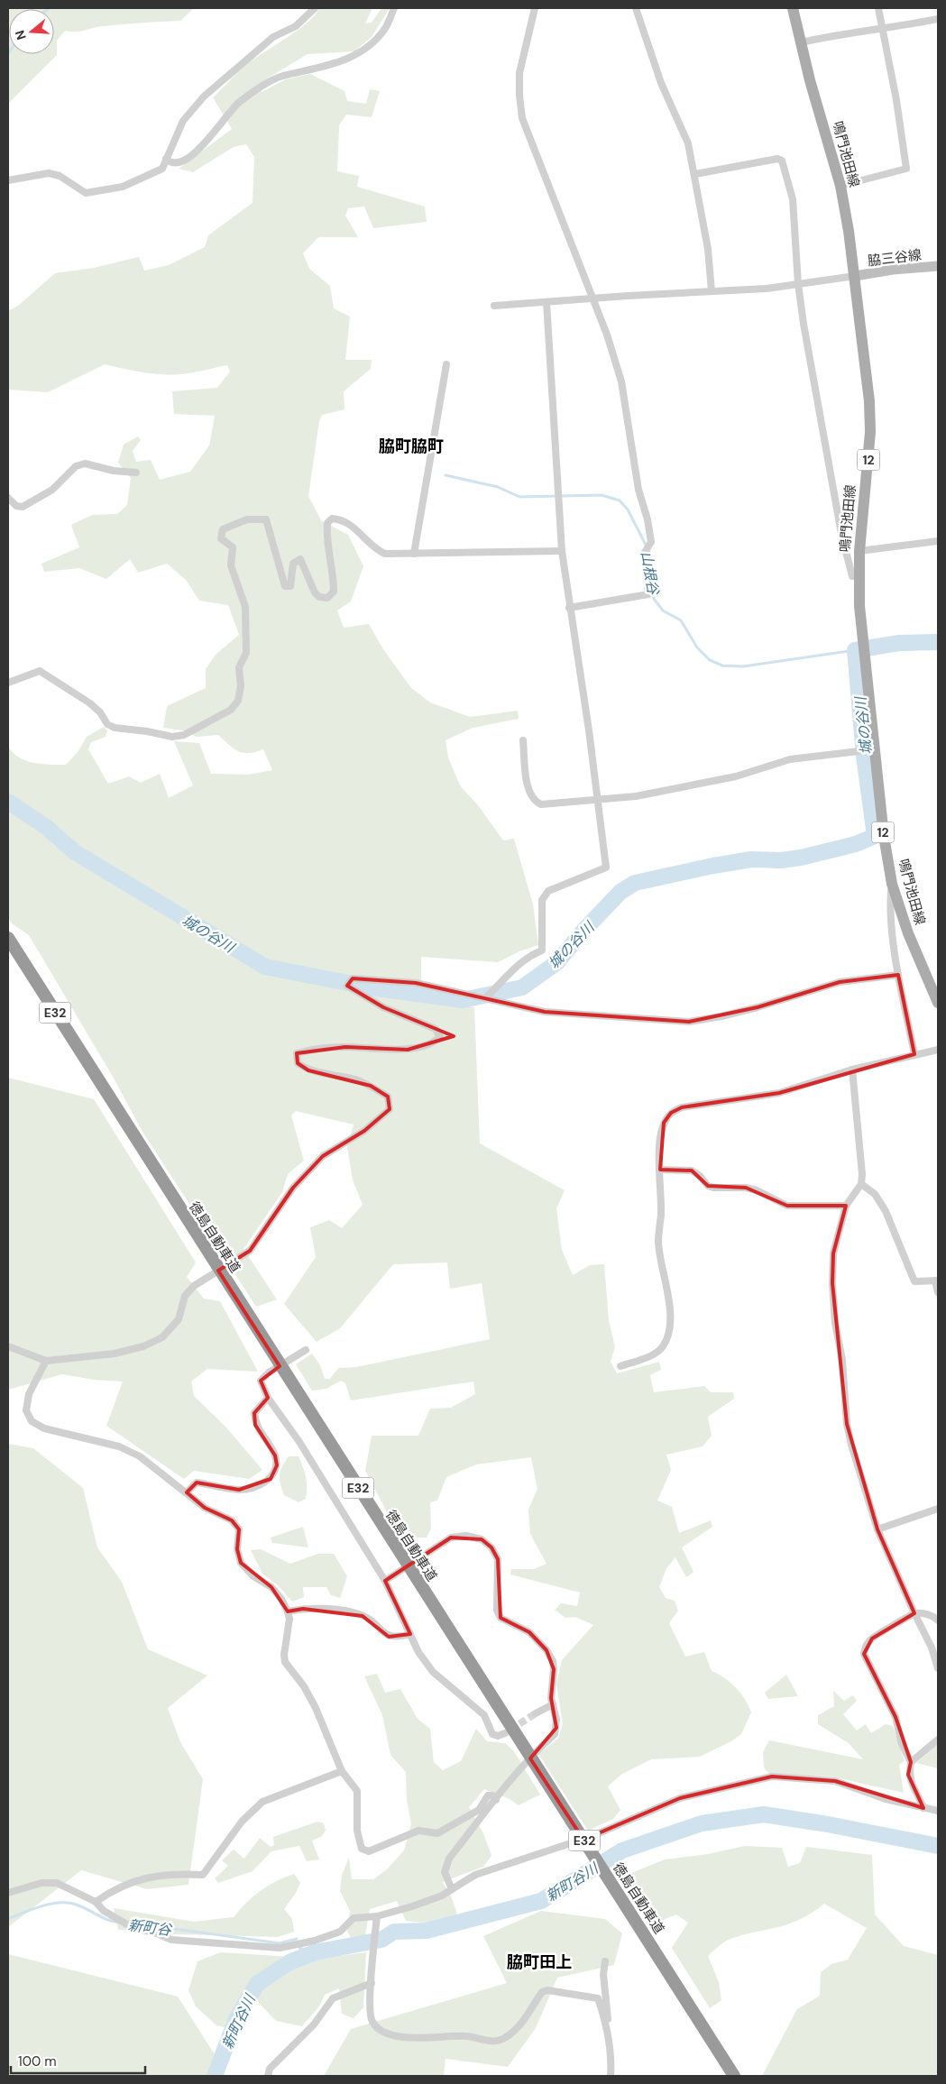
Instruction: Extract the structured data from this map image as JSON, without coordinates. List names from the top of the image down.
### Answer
{
  "streets": {
    "highway": ["E32", "徳島自動車道"],
    "main road": ["鳴門池田線", "脇三谷線", "12"]
  },
  "crossings": [
    ["鳴門池田線", "脇三谷線"]
  ],
  "districts": ["脇町脇町", "脇町田上"],
  "water": [
    "山根谷",
    "城の谷川",
    "新町谷川",
    "新町谷"
  ],
  "scale_bar": "100 m",
  "north": "left"
}
